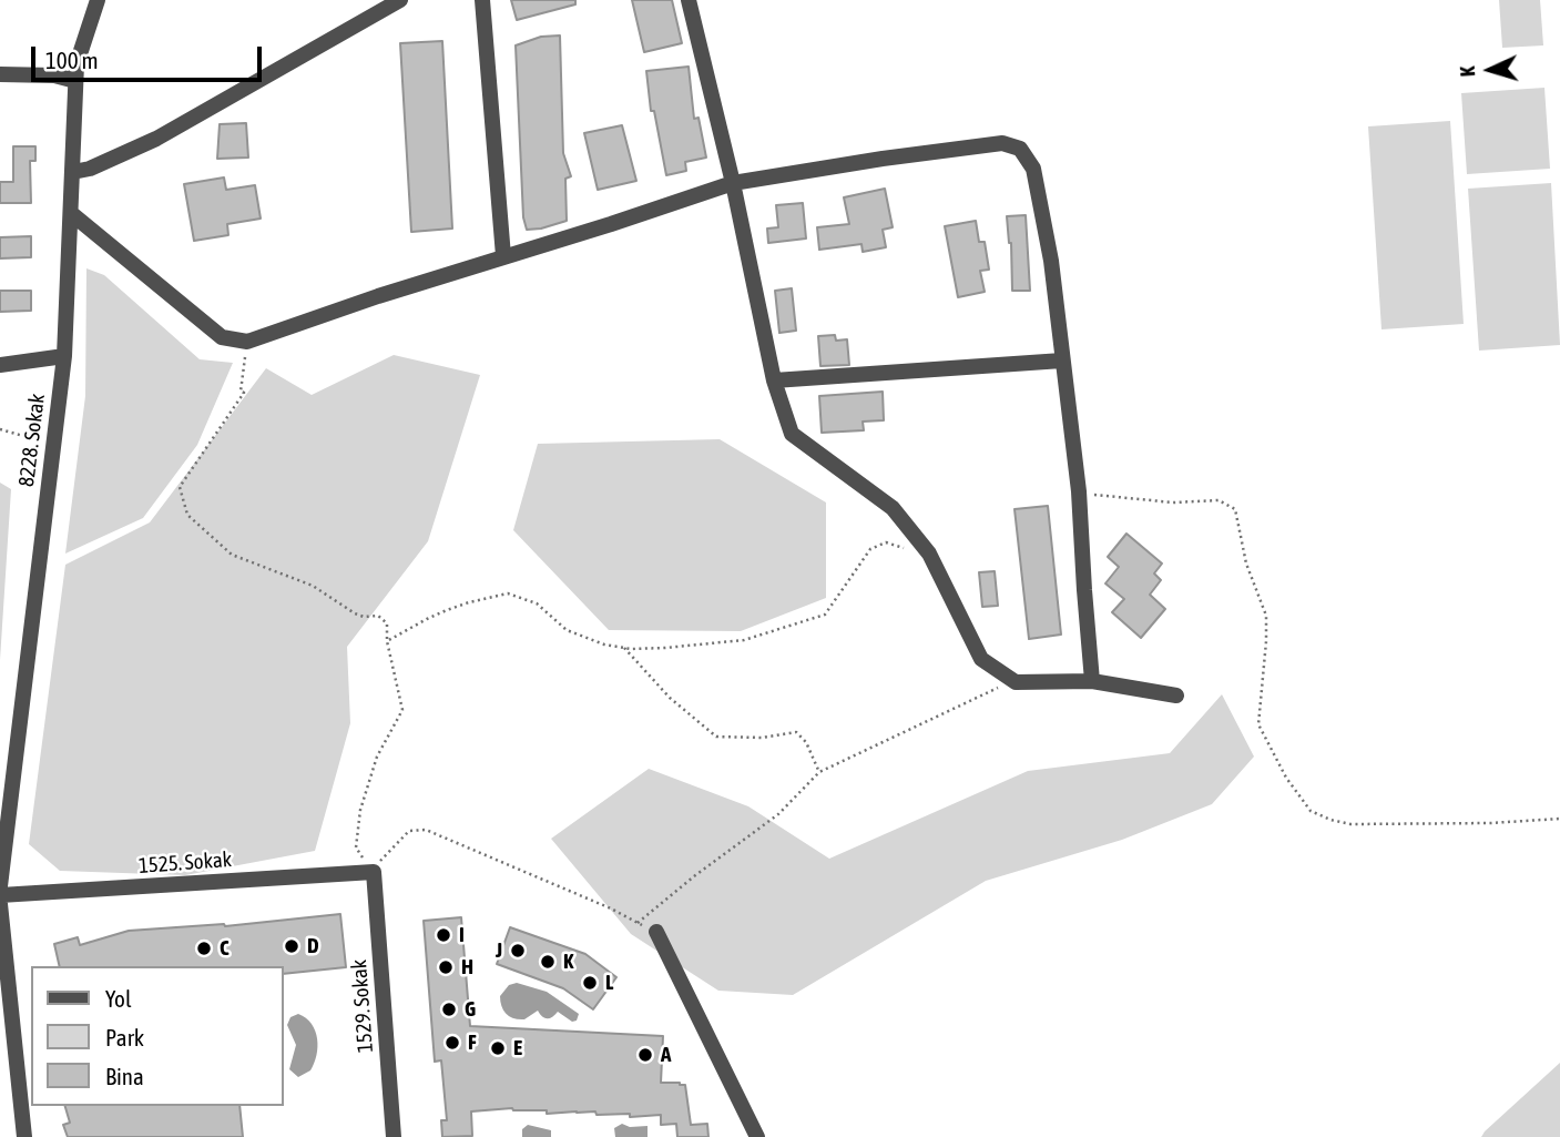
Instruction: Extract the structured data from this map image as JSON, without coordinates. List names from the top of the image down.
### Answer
{
  "streets": {
    "street": ["8228. Sokak", "1525. Sokak", "1529. Sokak"]
  },
  "crossings": [
    ["1525. Sokak", "1529. Sokak"]
  ],
  "places": [
    "I",
    "D",
    "C",
    "J",
    "K",
    "H",
    "L",
    "G",
    "F",
    "E",
    "A"
  ],
  "legend": ["Yol", "Park", "Bina"],
  "scale_bar": "100 m",
  "north": "left"
}
